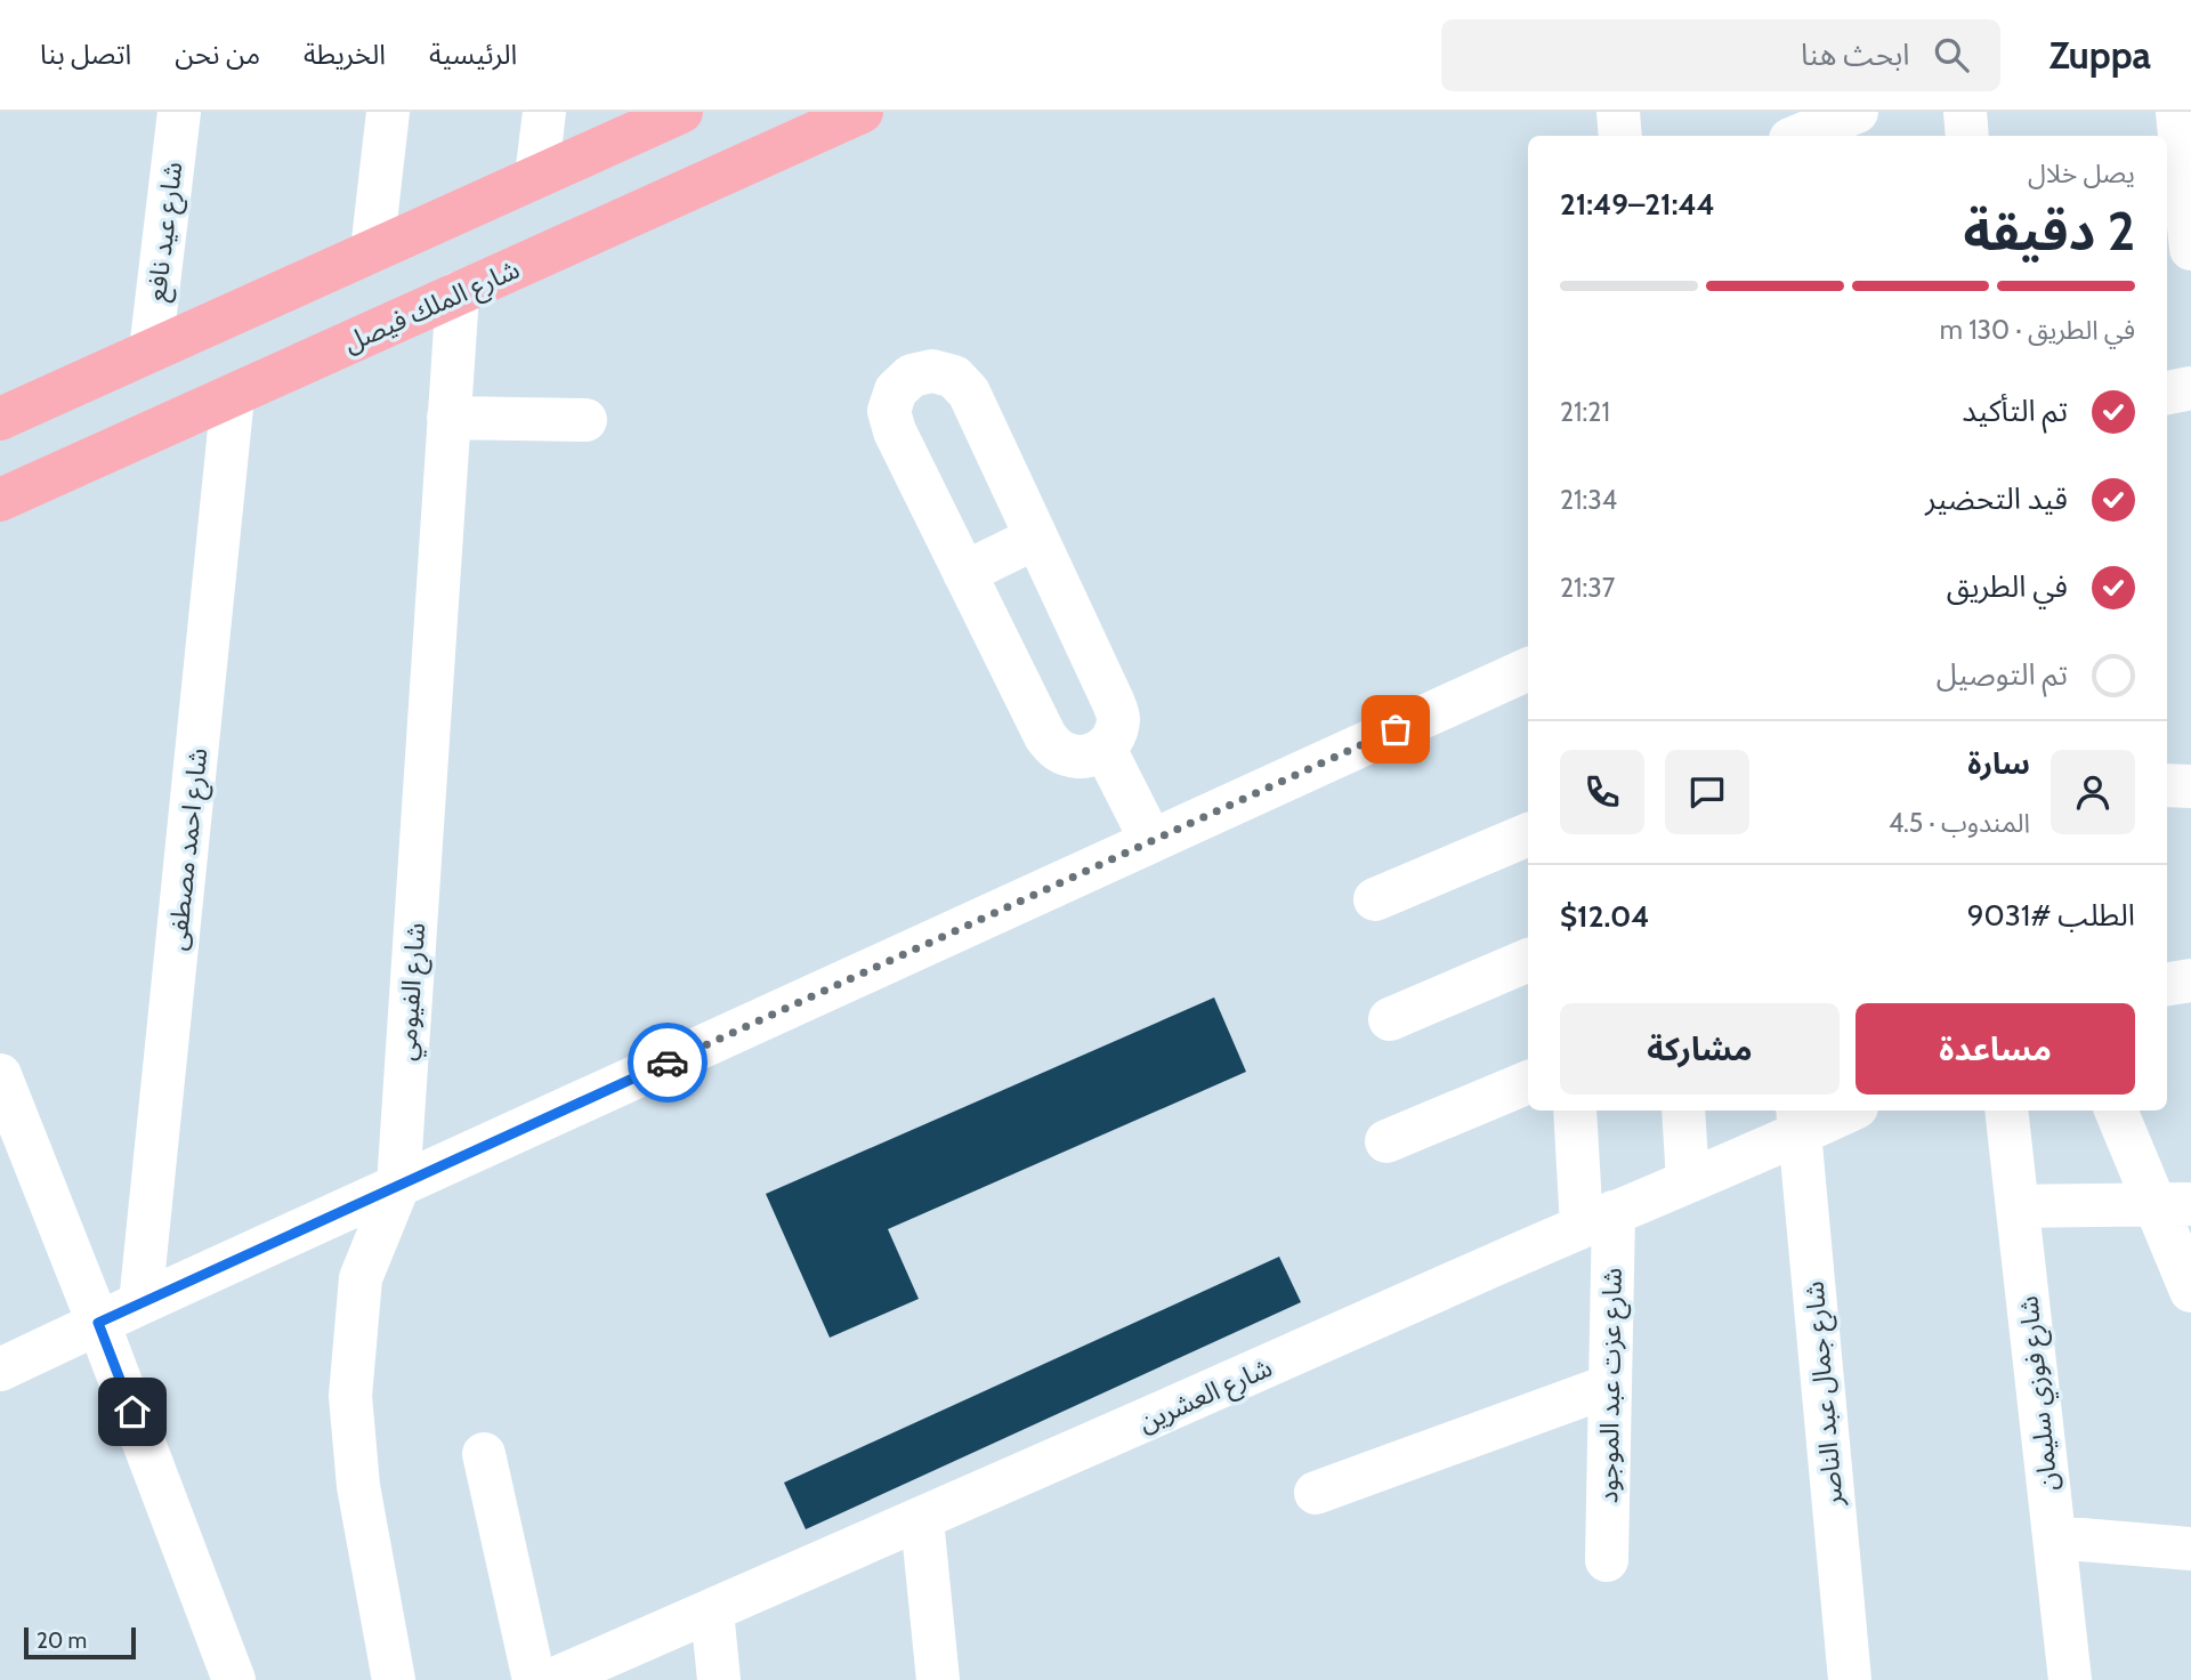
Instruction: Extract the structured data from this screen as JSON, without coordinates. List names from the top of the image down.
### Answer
{
  "streets": {
    "main road": ["شارع الملك فيصل"],
    "street": [
      "شارع عيد نافع",
      "شارع احمد مصطفى",
      "شارع الفيومي",
      "شارع عزت عبد الموجود",
      "شارع جمال عبد الناصر",
      "شارع فوزي سليمان",
      "شارع العشرين"
    ]
  },
  "crossings": [
    ["شارع الملك فيصل", "شارع احمد مصطفى"],
    ["شارع الملك فيصل", "شارع الفيومي"],
    ["شارع عزت عبد الموجود", "شارع العشرين"],
    ["شارع جمال عبد الناصر", "شارع العشرين"]
  ],
  "scale_bar": "20 m",
  "page": {
    "header": "Zuppa",
    "search": "ابحث هنا",
    "nav": [
      "الرئيسية",
      "الخريطة",
      "من نحن",
      "اتصل بنا"
    ],
    "heading": ["2 دقيقة", "يصل خلال", "21:44–21:49"],
    "panel": [
      "سارة",
      "المندوب · 4.5",
      "الطلب #9031",
      "$12.04"
    ],
    "bar": "في الطريق · 130 m",
    "list": [
      ["تم التأكيد", "21:21"],
      ["قيد التحضير", "21:34"],
      ["في الطريق", "21:37"],
      "تم التوصيل"
    ],
    "buttons": ["مساعدة", "مشاركة"],
    "scale": "20 m"
  }
}
